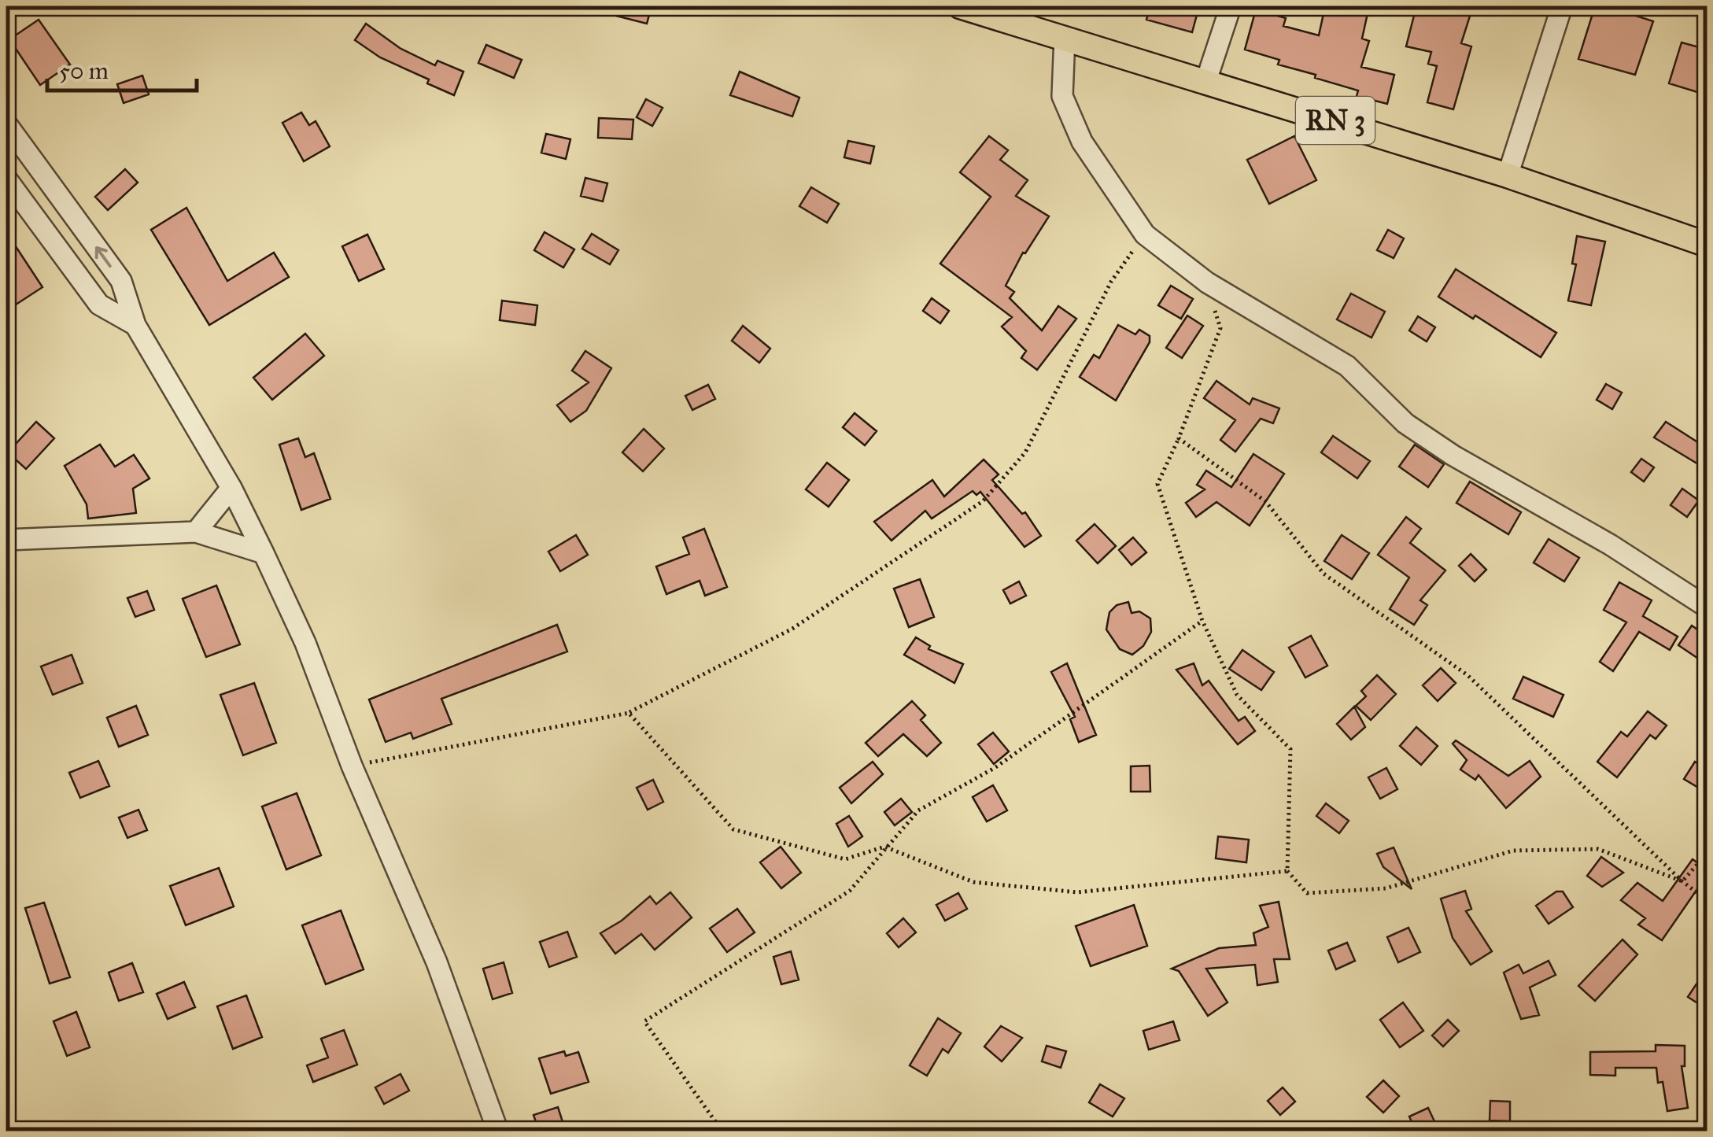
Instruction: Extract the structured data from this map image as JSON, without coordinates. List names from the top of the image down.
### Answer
{
  "streets": {
    "main road": ["RN 3"]
  },
  "scale_bar": "50 m"
}
